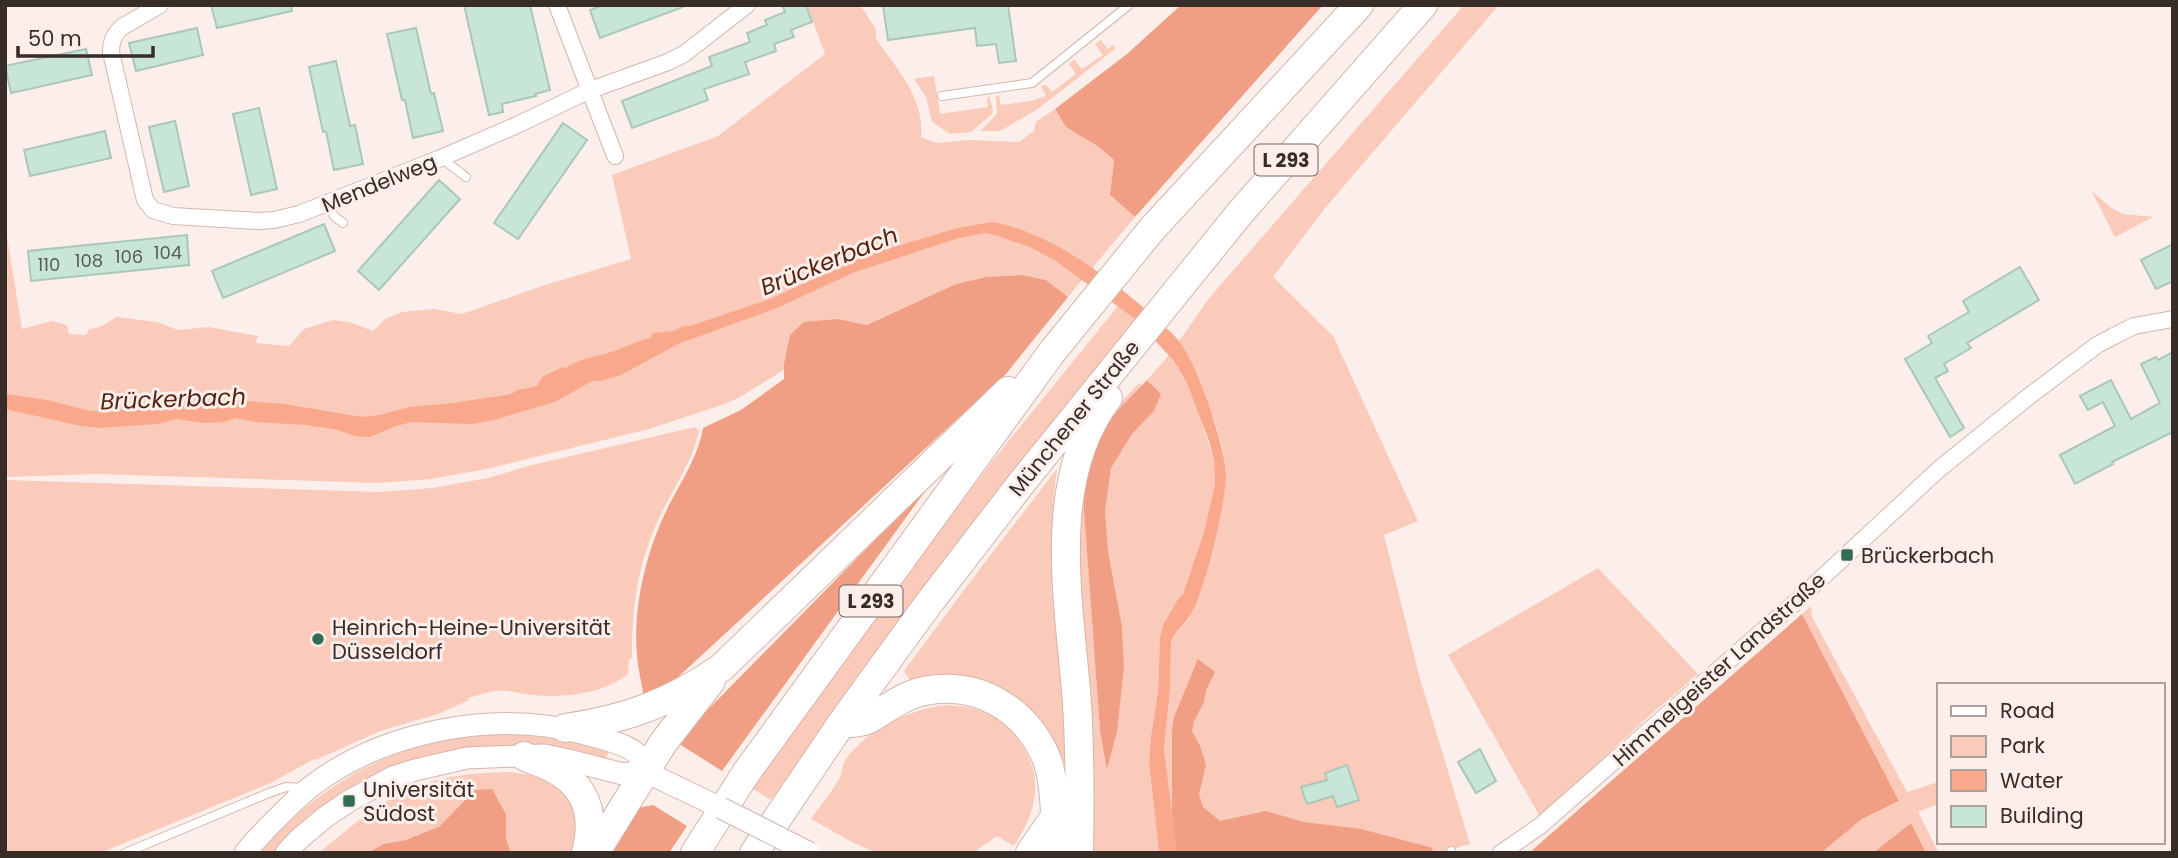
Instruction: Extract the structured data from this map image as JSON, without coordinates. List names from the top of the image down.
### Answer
{
  "streets": {
    "highway": ["L 293", "Münchener Straße"],
    "street": ["Mendelweg", "Himmelgeister Landstraße"]
  },
  "water": ["Brückerbach"],
  "places": {
    "transit": ["Brückerbach", "Universität Südost"],
    "other": ["Heinrich-Heine-Universität Düsseldorf"]
  },
  "house_numbers": [
    "104",
    "106",
    "108",
    "110"
  ],
  "legend": [
    "Road",
    "Park",
    "Water",
    "Building"
  ],
  "scale_bar": "50 m"
}
